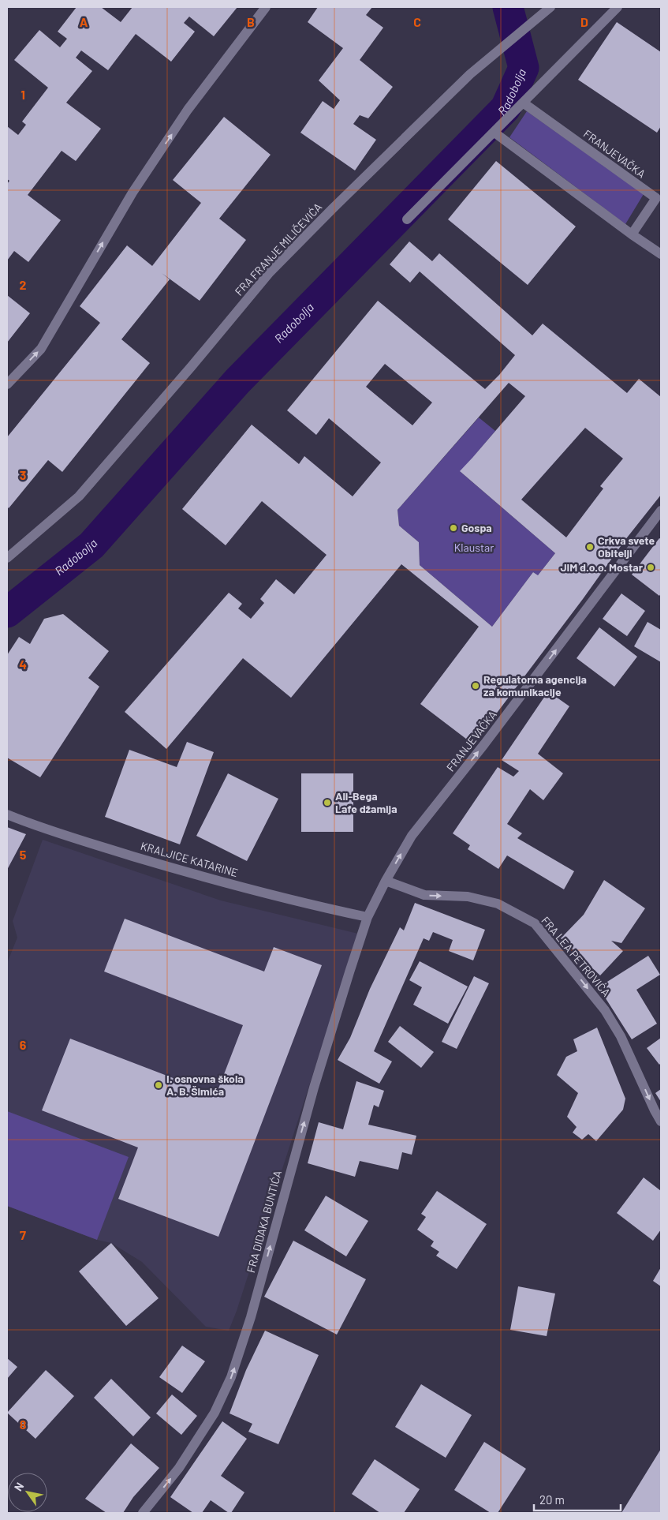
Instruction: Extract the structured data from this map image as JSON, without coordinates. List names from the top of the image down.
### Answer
{
  "streets": {
    "street": [
      "FRANJEVAČKA",
      "FRA FRANJE MILIČEVIĆA",
      "KRALJICE KATARINE",
      "FRA LEA PETROVIĆA",
      "FRA DIDAKA BUNTIĆA"
    ]
  },
  "crossings": [
    ["FRANJEVAČKA", "KRALJICE KATARINE"],
    ["FRANJEVAČKA", "FRA LEA PETROVIĆA"],
    ["FRANJEVAČKA", "FRA DIDAKA BUNTIĆA"],
    ["KRALJICE KATARINE", "FRA DIDAKA BUNTIĆA"]
  ],
  "one_way": ["FRANJEVAČKA", "FRA LEA PETROVIĆA", "FRA DIDAKA BUNTIĆA"],
  "water": ["Radobolja"],
  "parks": ["Klaustar"],
  "places": [
    "Gospa",
    "Crkva svete Obitelji",
    "JIM d.o.o. Mostar",
    "Regulatorna agencija za komunikacije",
    "Ali-Bega Lafe džamija",
    "I. osnovna škola A. B. Šimića"
  ],
  "scale_bar": "20 m",
  "north": "top left",
  "grid": {
    "columns": [
      "A",
      "B",
      "C",
      "D"
    ],
    "rows": [
      "1",
      "2",
      "3",
      "4",
      "5",
      "6",
      "7",
      "8"
    ]
  }
}
